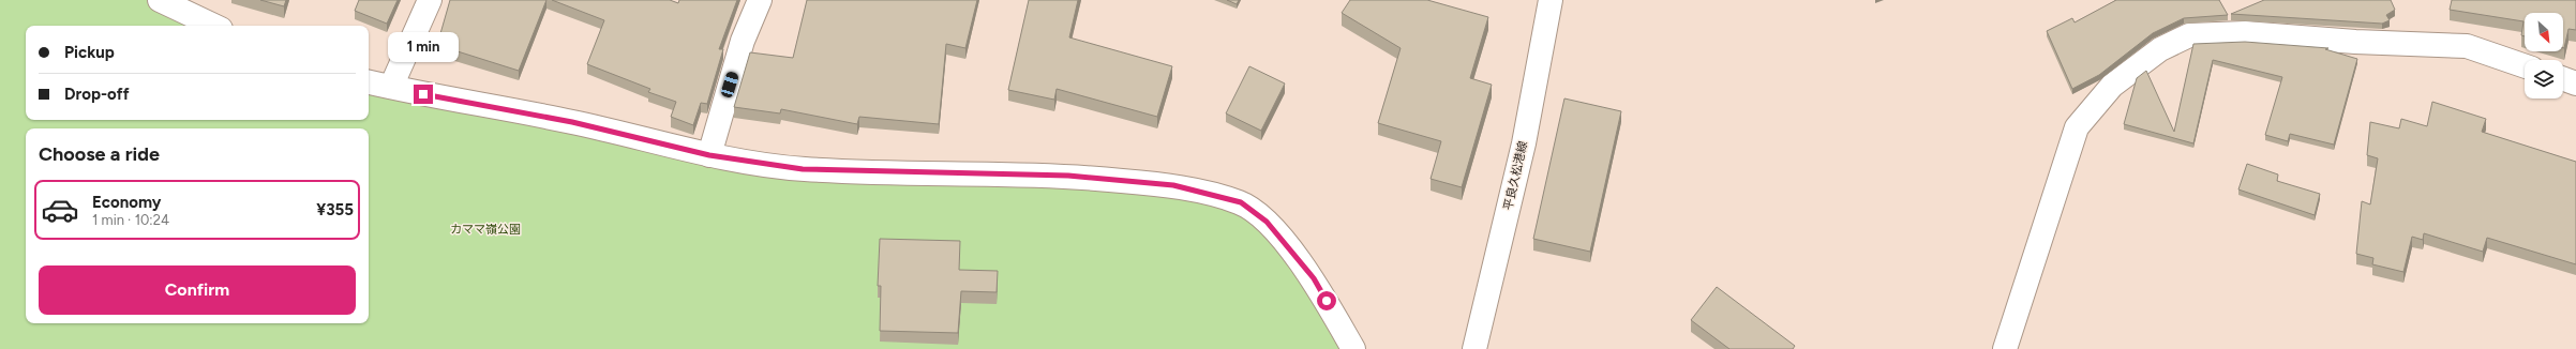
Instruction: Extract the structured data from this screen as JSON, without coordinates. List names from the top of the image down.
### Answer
{
  "streets": {
    "street": ["平良久松港線"]
  },
  "parks": ["カママ嶺公園"],
  "north": "bottom right",
  "page": {
    "banner": ["Pickup", "Drop-off"],
    "bubble": "1 min",
    "heading": "Choose a ride",
    "list": [
      {
        "name": "Economy",
        "note": "1 min · 10:24",
        "value": "¥355"
      }
    ],
    "buttons": "Confirm"
  }
}
